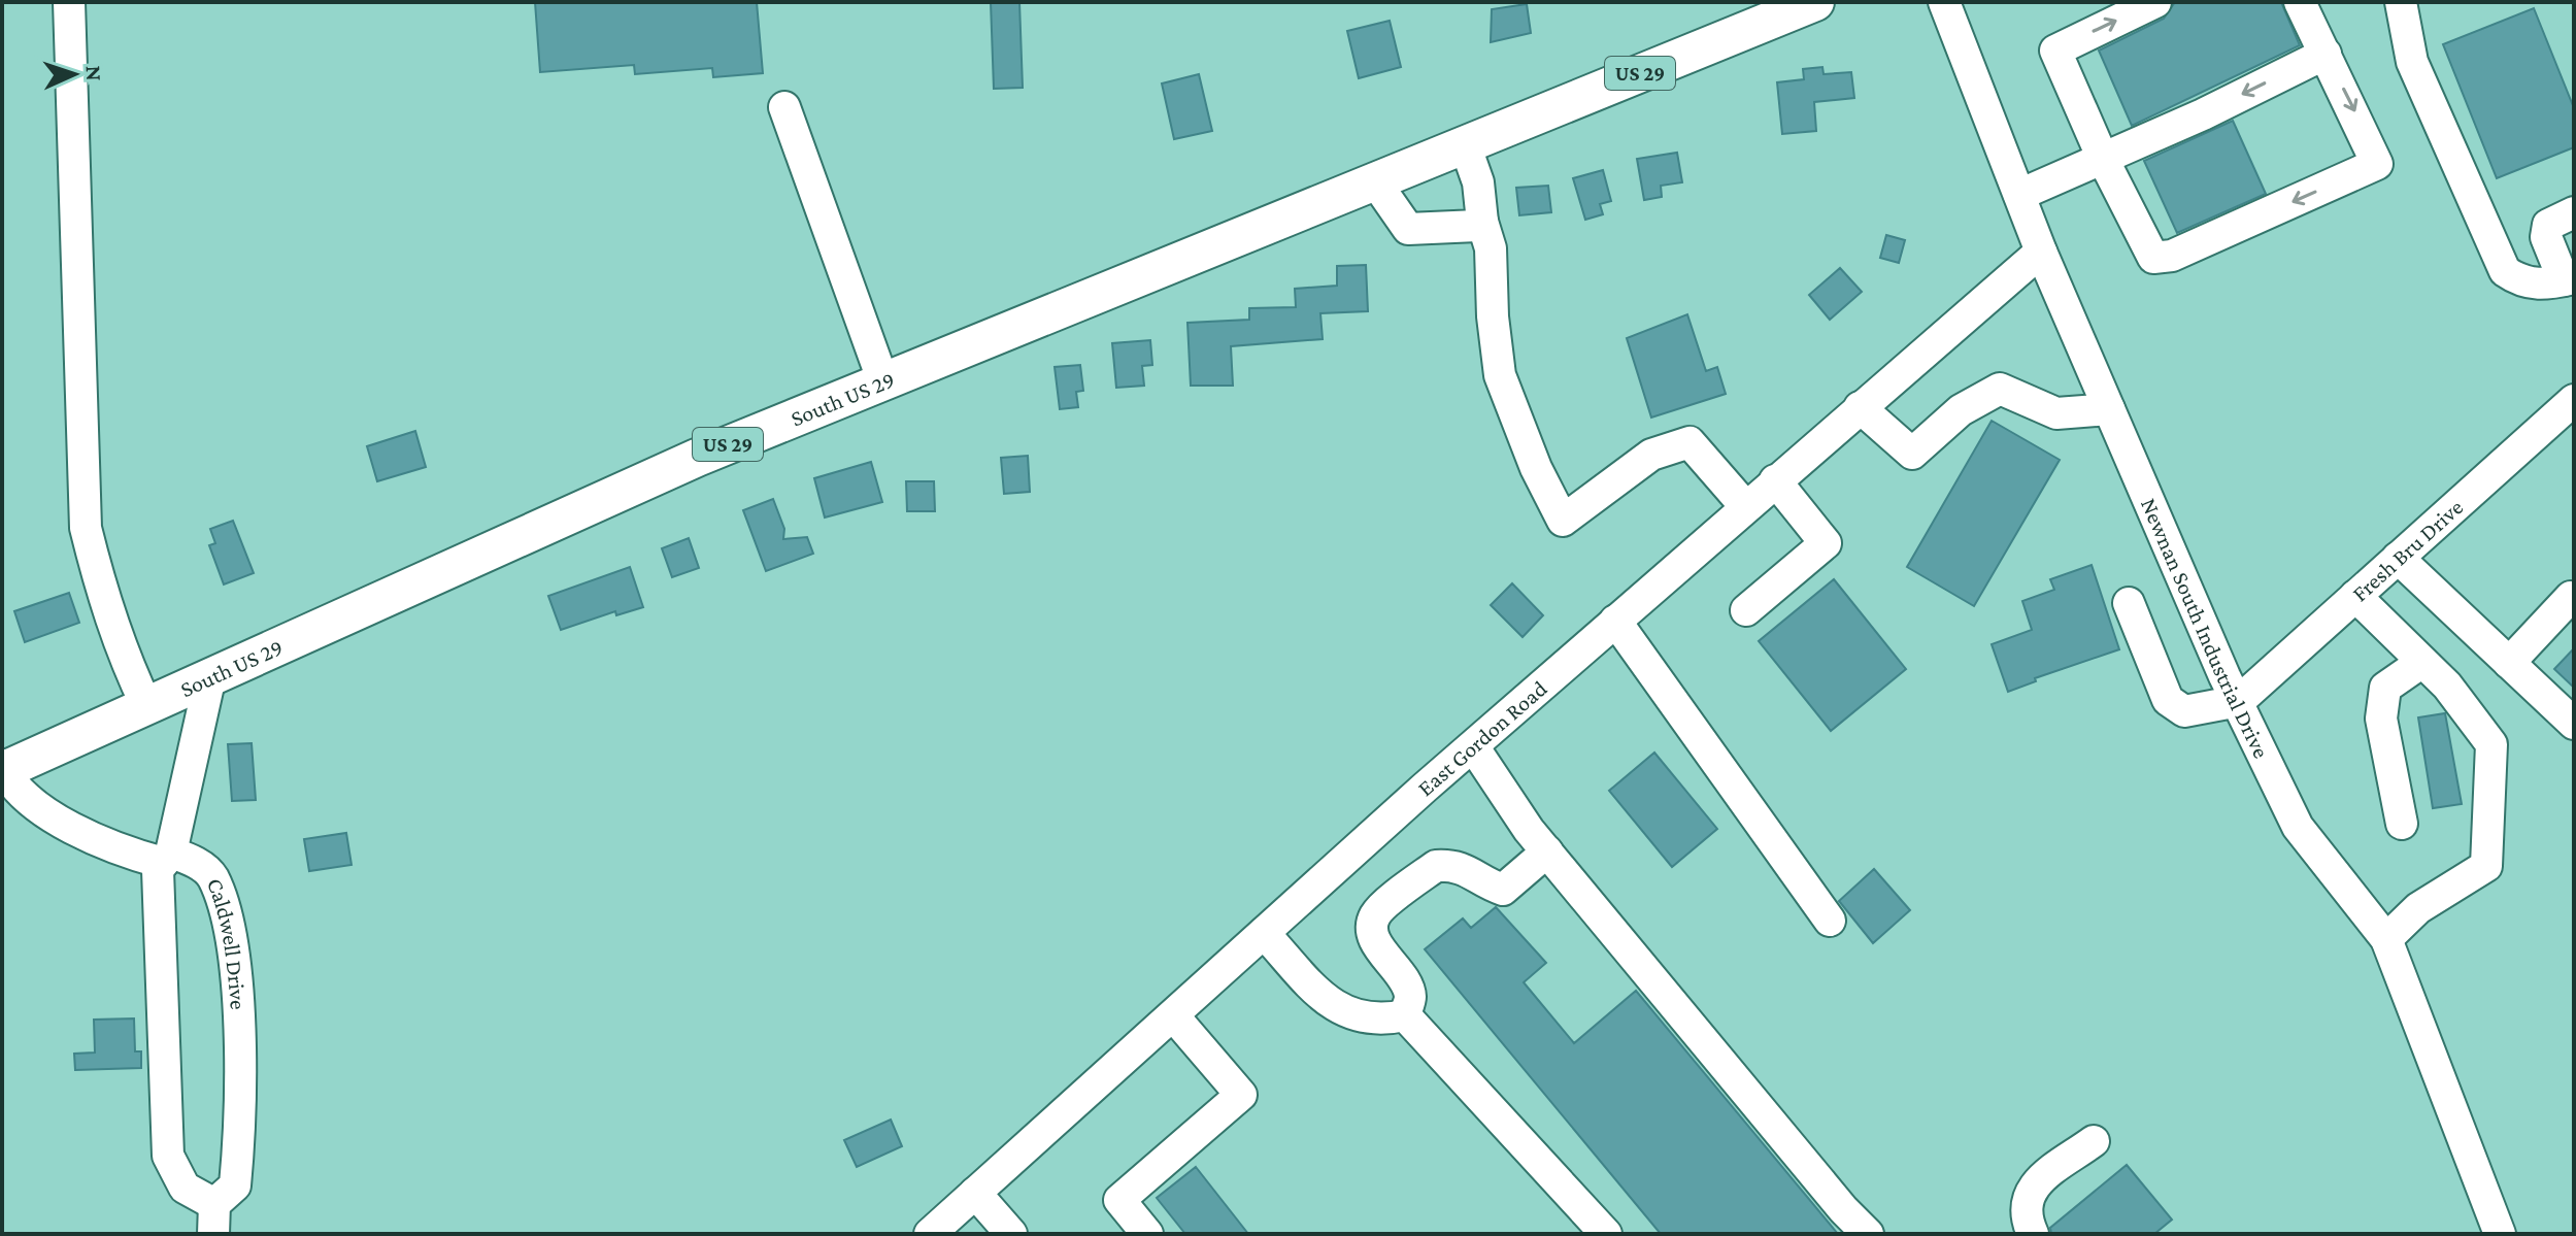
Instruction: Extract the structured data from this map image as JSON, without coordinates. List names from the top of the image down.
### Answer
{
  "streets": {
    "main road": ["US 29", "South US 29"],
    "street": [
      "Fresh Bru Drive",
      "Newnan South Industrial Drive",
      "East Gordon Road",
      "Caldwell Drive"
    ]
  },
  "crossings": [
    ["US 29", "South US 29"],
    ["South US 29", "Caldwell Drive"],
    ["Fresh Bru Drive", "Newnan South Industrial Drive"],
    ["Newnan South Industrial Drive", "East Gordon Road"]
  ],
  "north": "right"
}
